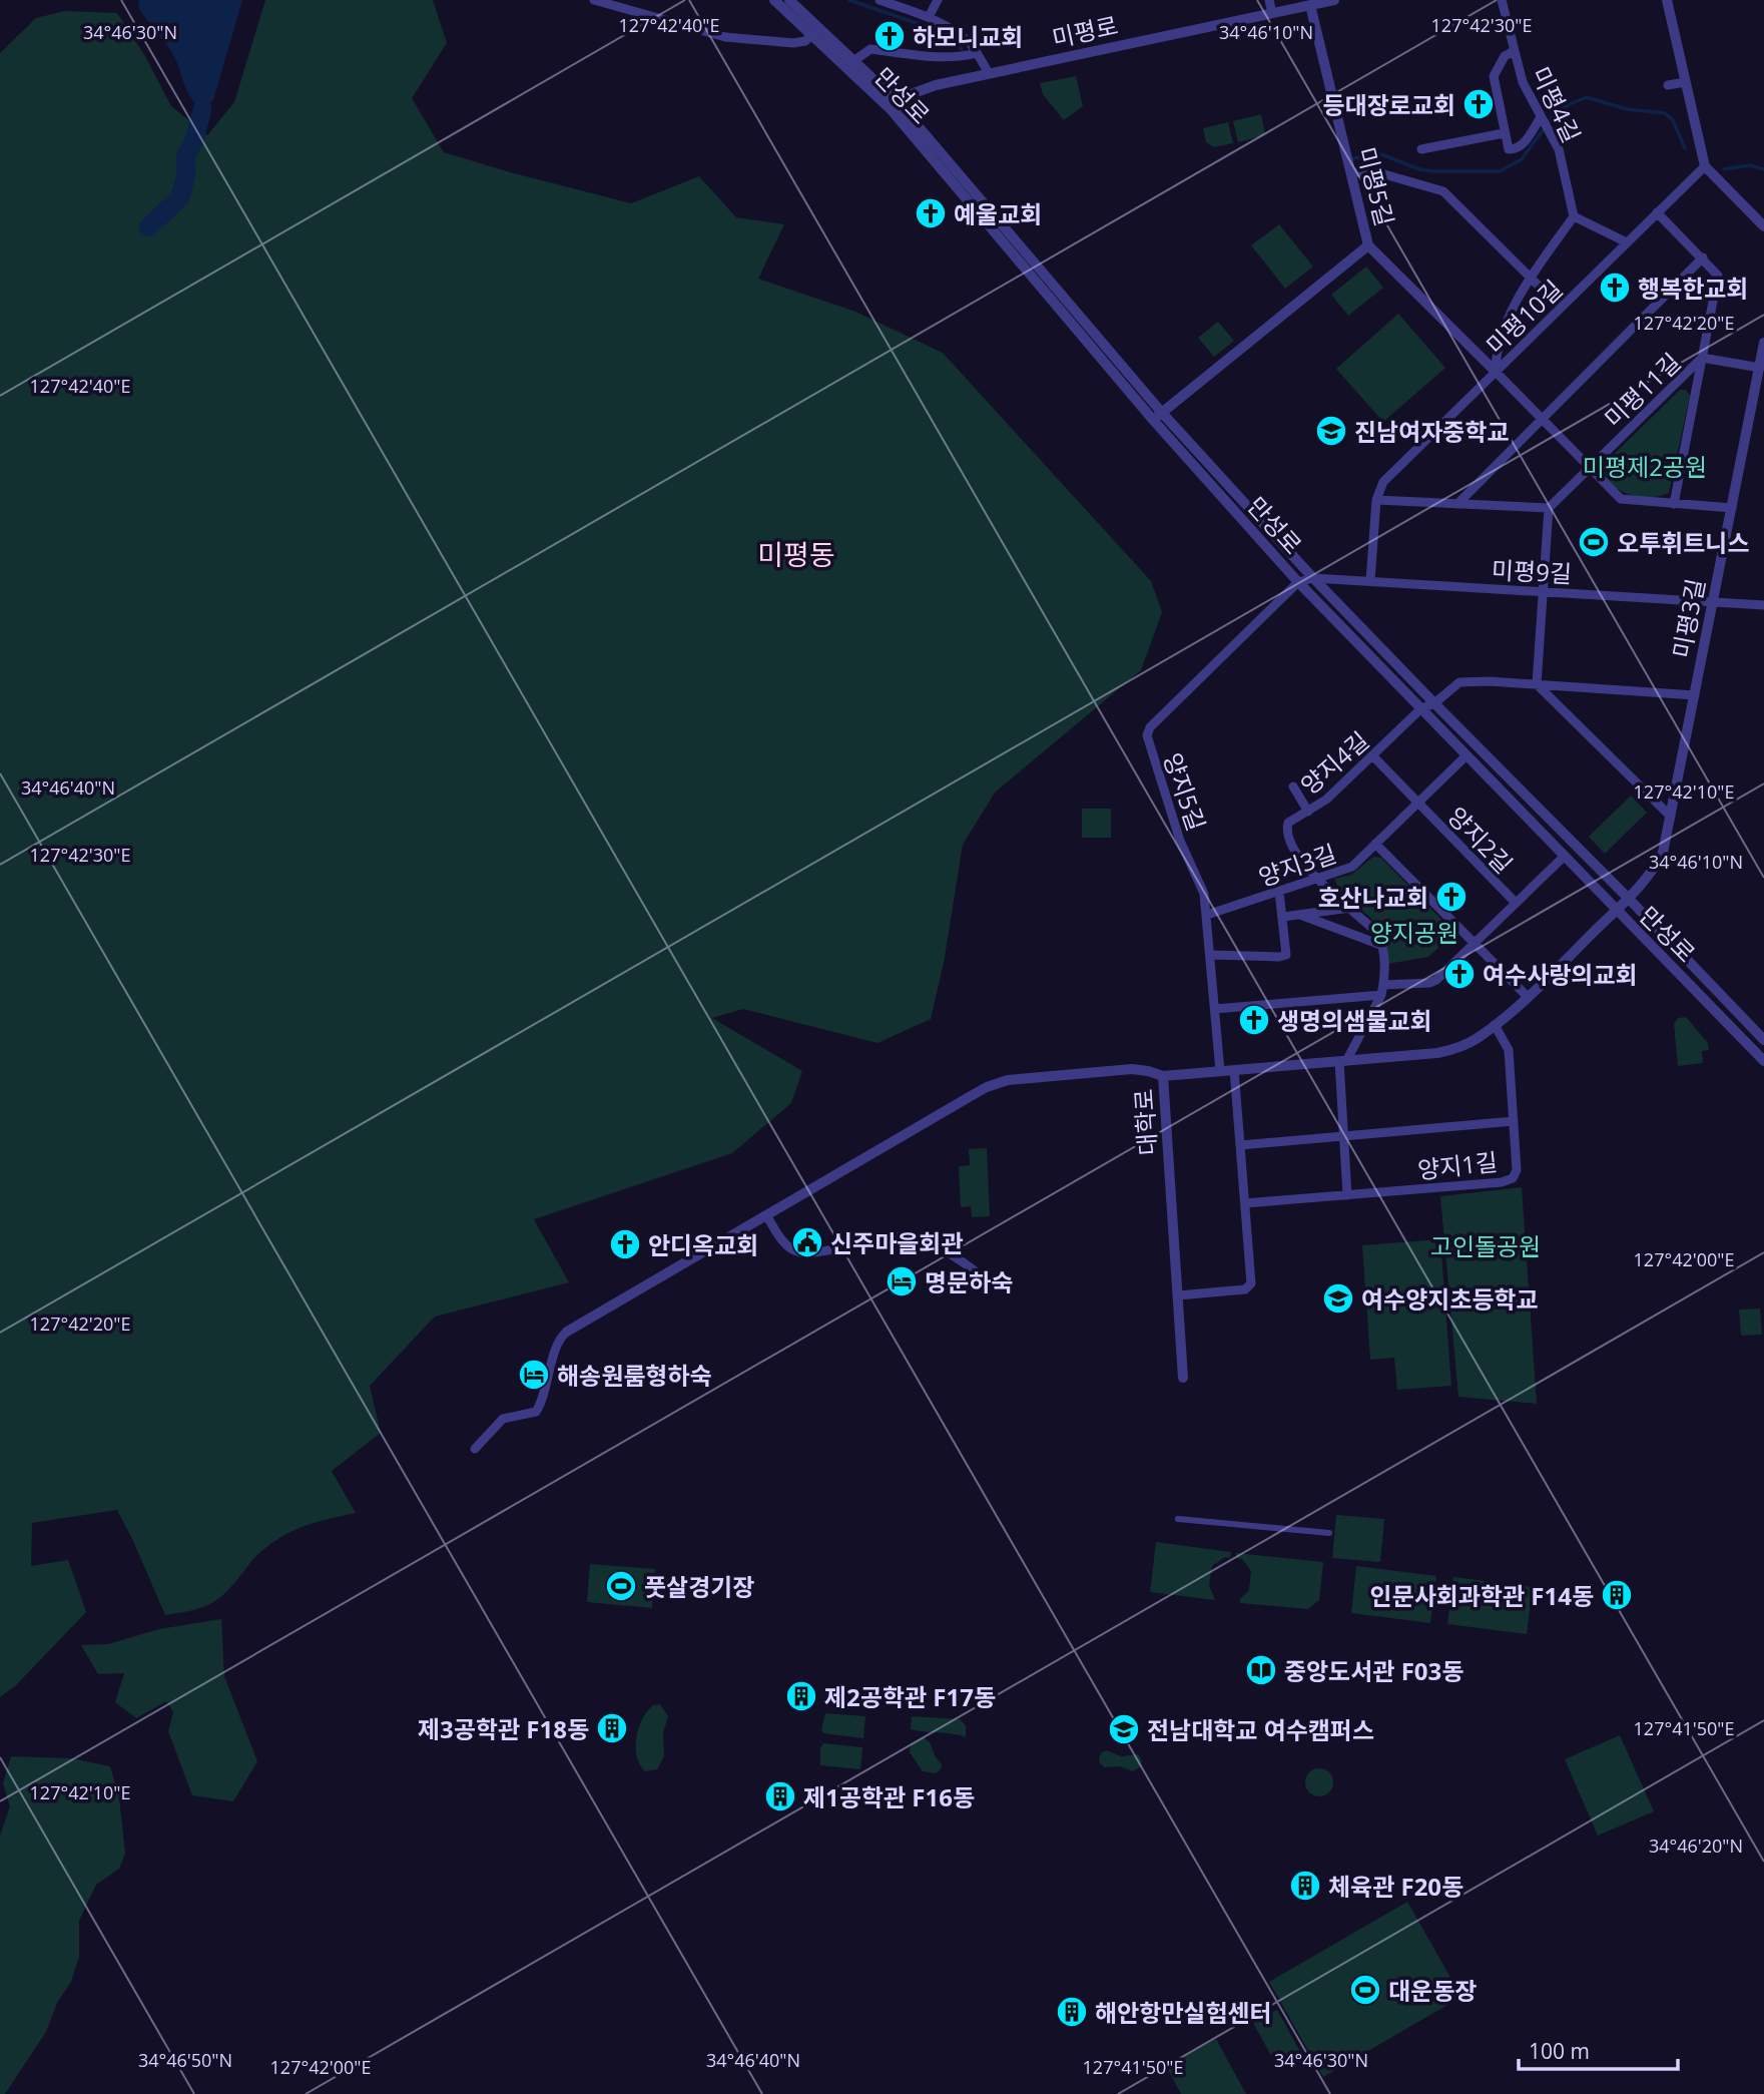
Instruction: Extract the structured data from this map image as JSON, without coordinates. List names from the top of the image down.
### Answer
{
  "streets": {
    "street": [
      "미평로",
      "만성로",
      "미평4길",
      "미평5길",
      "미평10길",
      "미평11길",
      "미평9길",
      "미평3길",
      "양지4길",
      "양지5길",
      "양지2길",
      "양지3길",
      "대학로",
      "양지1길"
    ]
  },
  "crossings": [
    ["미평로", "만성로"],
    ["미평로", "미평5길"],
    ["만성로", "미평9길"],
    ["만성로", "미평3길"],
    ["만성로", "양지4길"],
    ["만성로", "양지5길"],
    ["만성로", "양지2길"],
    ["만성로", "양지3길"],
    ["만성로", "대학로"],
    ["미평5길", "미평10길"],
    ["미평10길", "미평11길"],
    ["미평10길", "미평9길"],
    ["미평11길", "미평3길"],
    ["미평9길", "미평3길"],
    ["미평9길", "양지5길"],
    ["미평3길", "양지4길"],
    ["미평3길", "대학로"],
    ["양지4길", "양지3길"],
    ["양지5길", "양지3길"],
    ["양지5길", "대학로"],
    ["양지2길", "양지3길"],
    ["대학로", "양지1길"]
  ],
  "districts": ["미평동"],
  "parks": ["미평제2공원", "양지공원", "고인돌공원"],
  "places": {
    "church": [
      "하모니교회",
      "등대장로교회",
      "예울교회",
      "행복한교회",
      "호산나교회",
      "여수사랑의교회",
      "생명의샘물교회",
      "안디옥교회"
    ],
    "school or university": ["진남여자중학교", "여수양지초등학교", "전남대학교 여수캠퍼스"],
    "sports": ["오투휘트니스", "풋살경기장", "대운동장"],
    "public building": ["신주마을회관"],
    "hotel": ["명문하숙", "해송원룸형하숙"],
    "building": [
      "인문사회과학관 F14동",
      "제2공학관 F17동",
      "제3공학관 F18동",
      "제1공학관 F16동",
      "체육관 F20동",
      "해안항만실험센터"
    ],
    "library": ["중앙도서관 F03동"]
  },
  "scale_bar": "100 m",
  "coordinates": [
    "127°42'40\"E",
    "127°42'30\"E",
    "34°46'30\"N",
    "34°46'10\"N",
    "127°42'20\"E",
    "34°46'40\"N",
    "127°42'10\"E",
    "127°42'00\"E",
    "127°41'50\"E",
    "34°46'20\"N",
    "34°46'50\"N"
  ]
}
